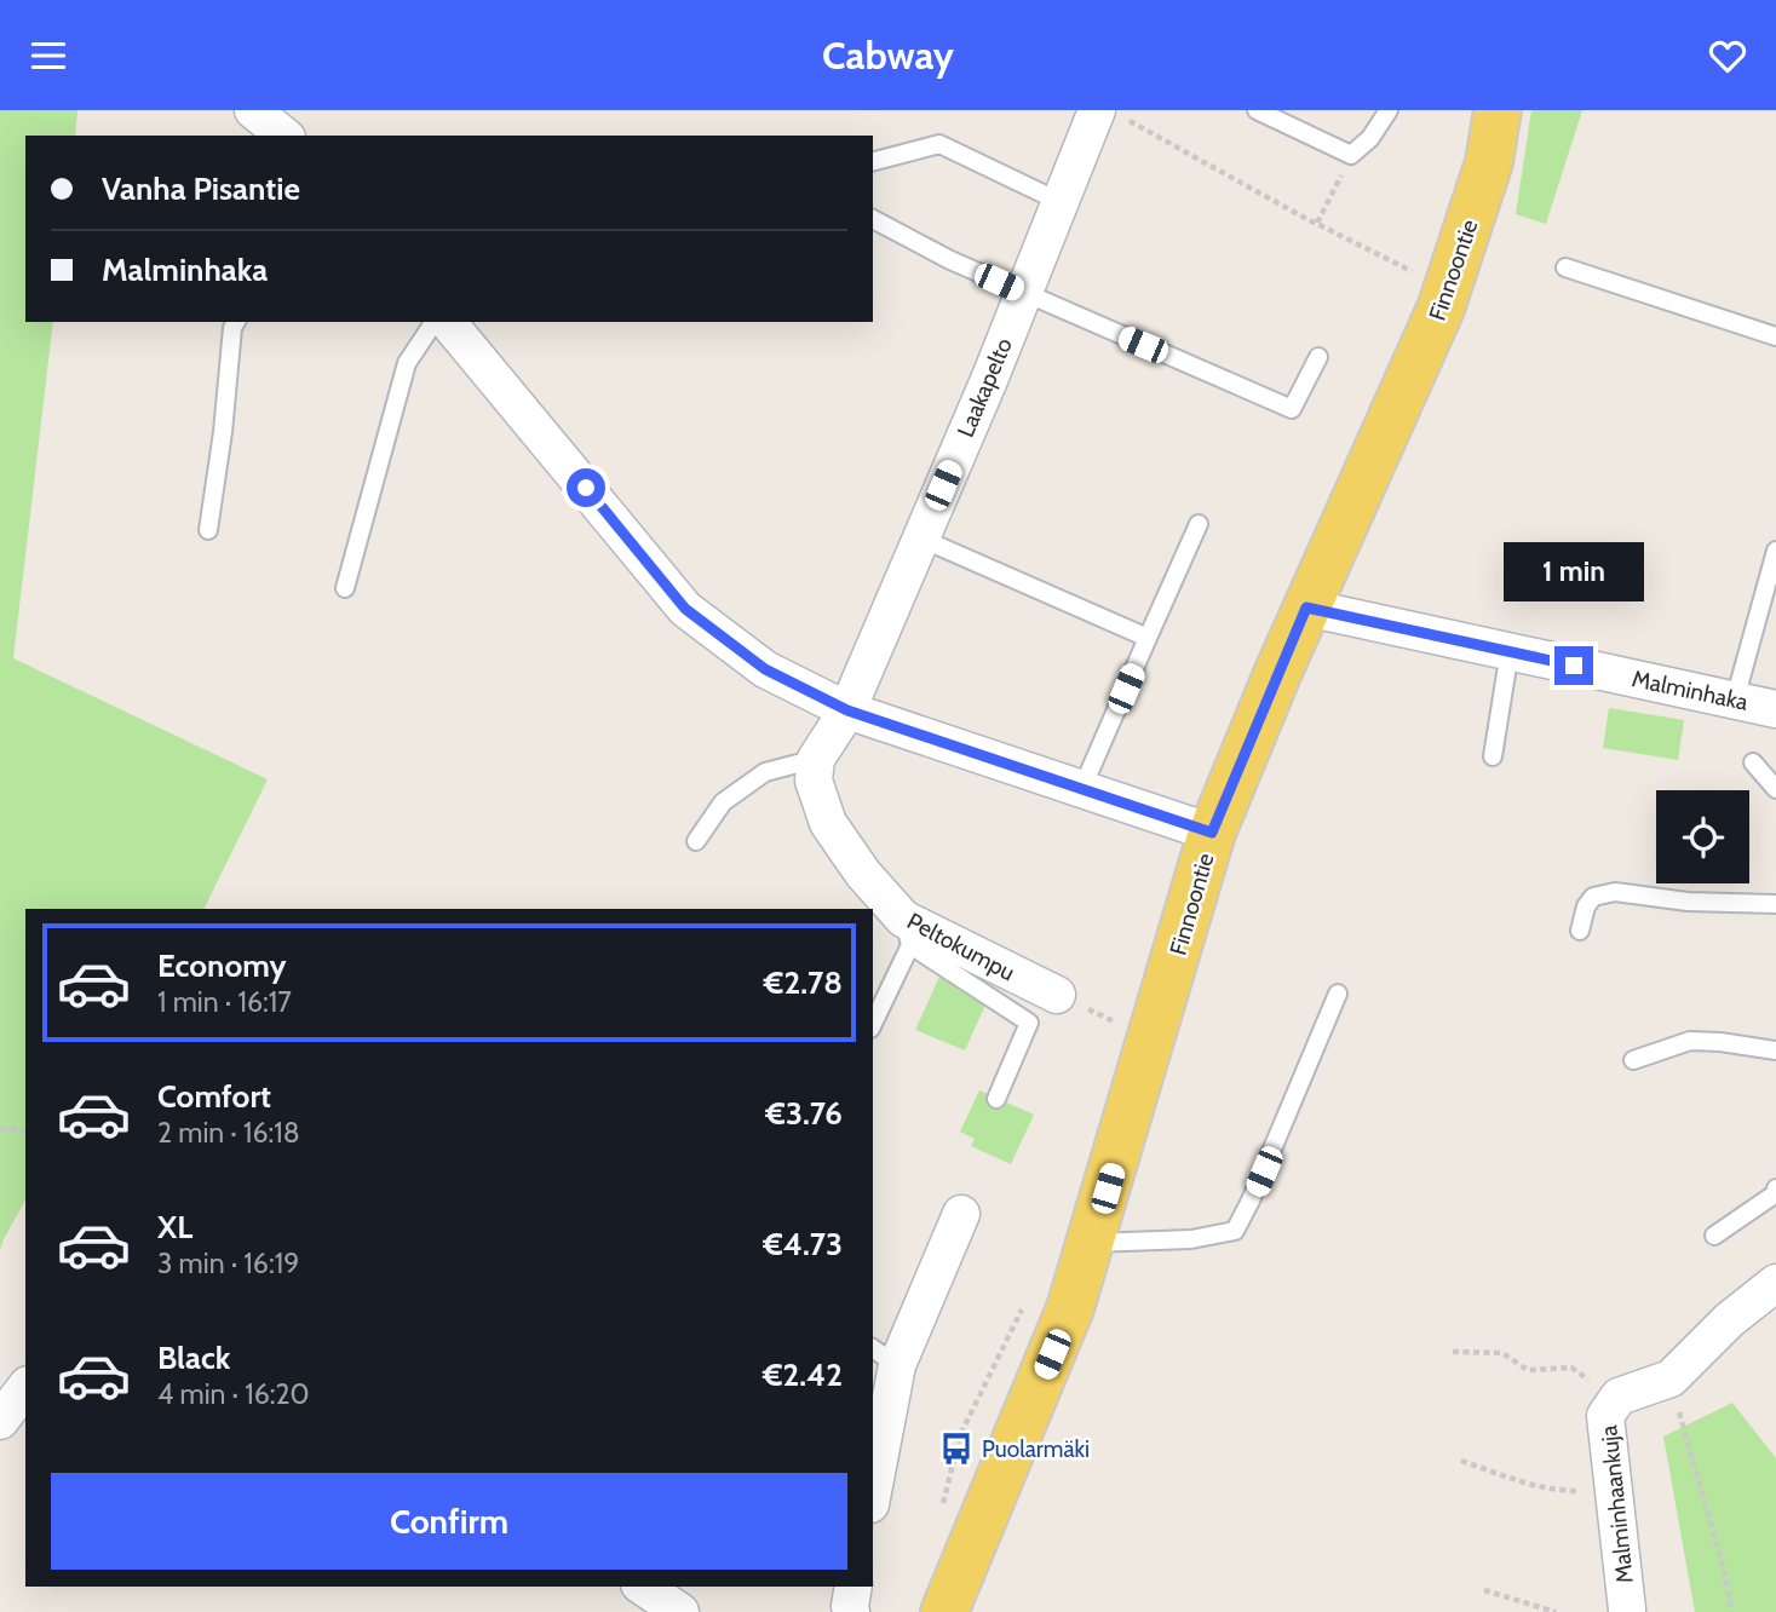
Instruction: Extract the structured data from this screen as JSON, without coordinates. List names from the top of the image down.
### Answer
{
  "streets": {
    "main road": ["Finnoontie"],
    "street": [
      "Laakapelto",
      "Malminhaka",
      "Peltokumpu",
      "Malminhaankuja"
    ]
  },
  "crossings": [
    ["Finnoontie", "Malminhaka"]
  ],
  "places": {
    "bus stop": ["Puolarmäki"]
  },
  "page": {
    "header": "Cabway",
    "banner": ["Vanha Pisantie", "Malminhaka"],
    "bubble": "1 min",
    "list": [
      {
        "name": "Economy",
        "note": "1 min · 16:17",
        "value": "€2.78"
      },
      {
        "name": "Comfort",
        "note": "2 min · 16:18",
        "value": "€3.76"
      },
      {
        "name": "XL",
        "note": "3 min · 16:19",
        "value": "€4.73"
      },
      {
        "name": "Black",
        "note": "4 min · 16:20",
        "value": "€2.42"
      }
    ],
    "buttons": "Confirm"
  }
}
